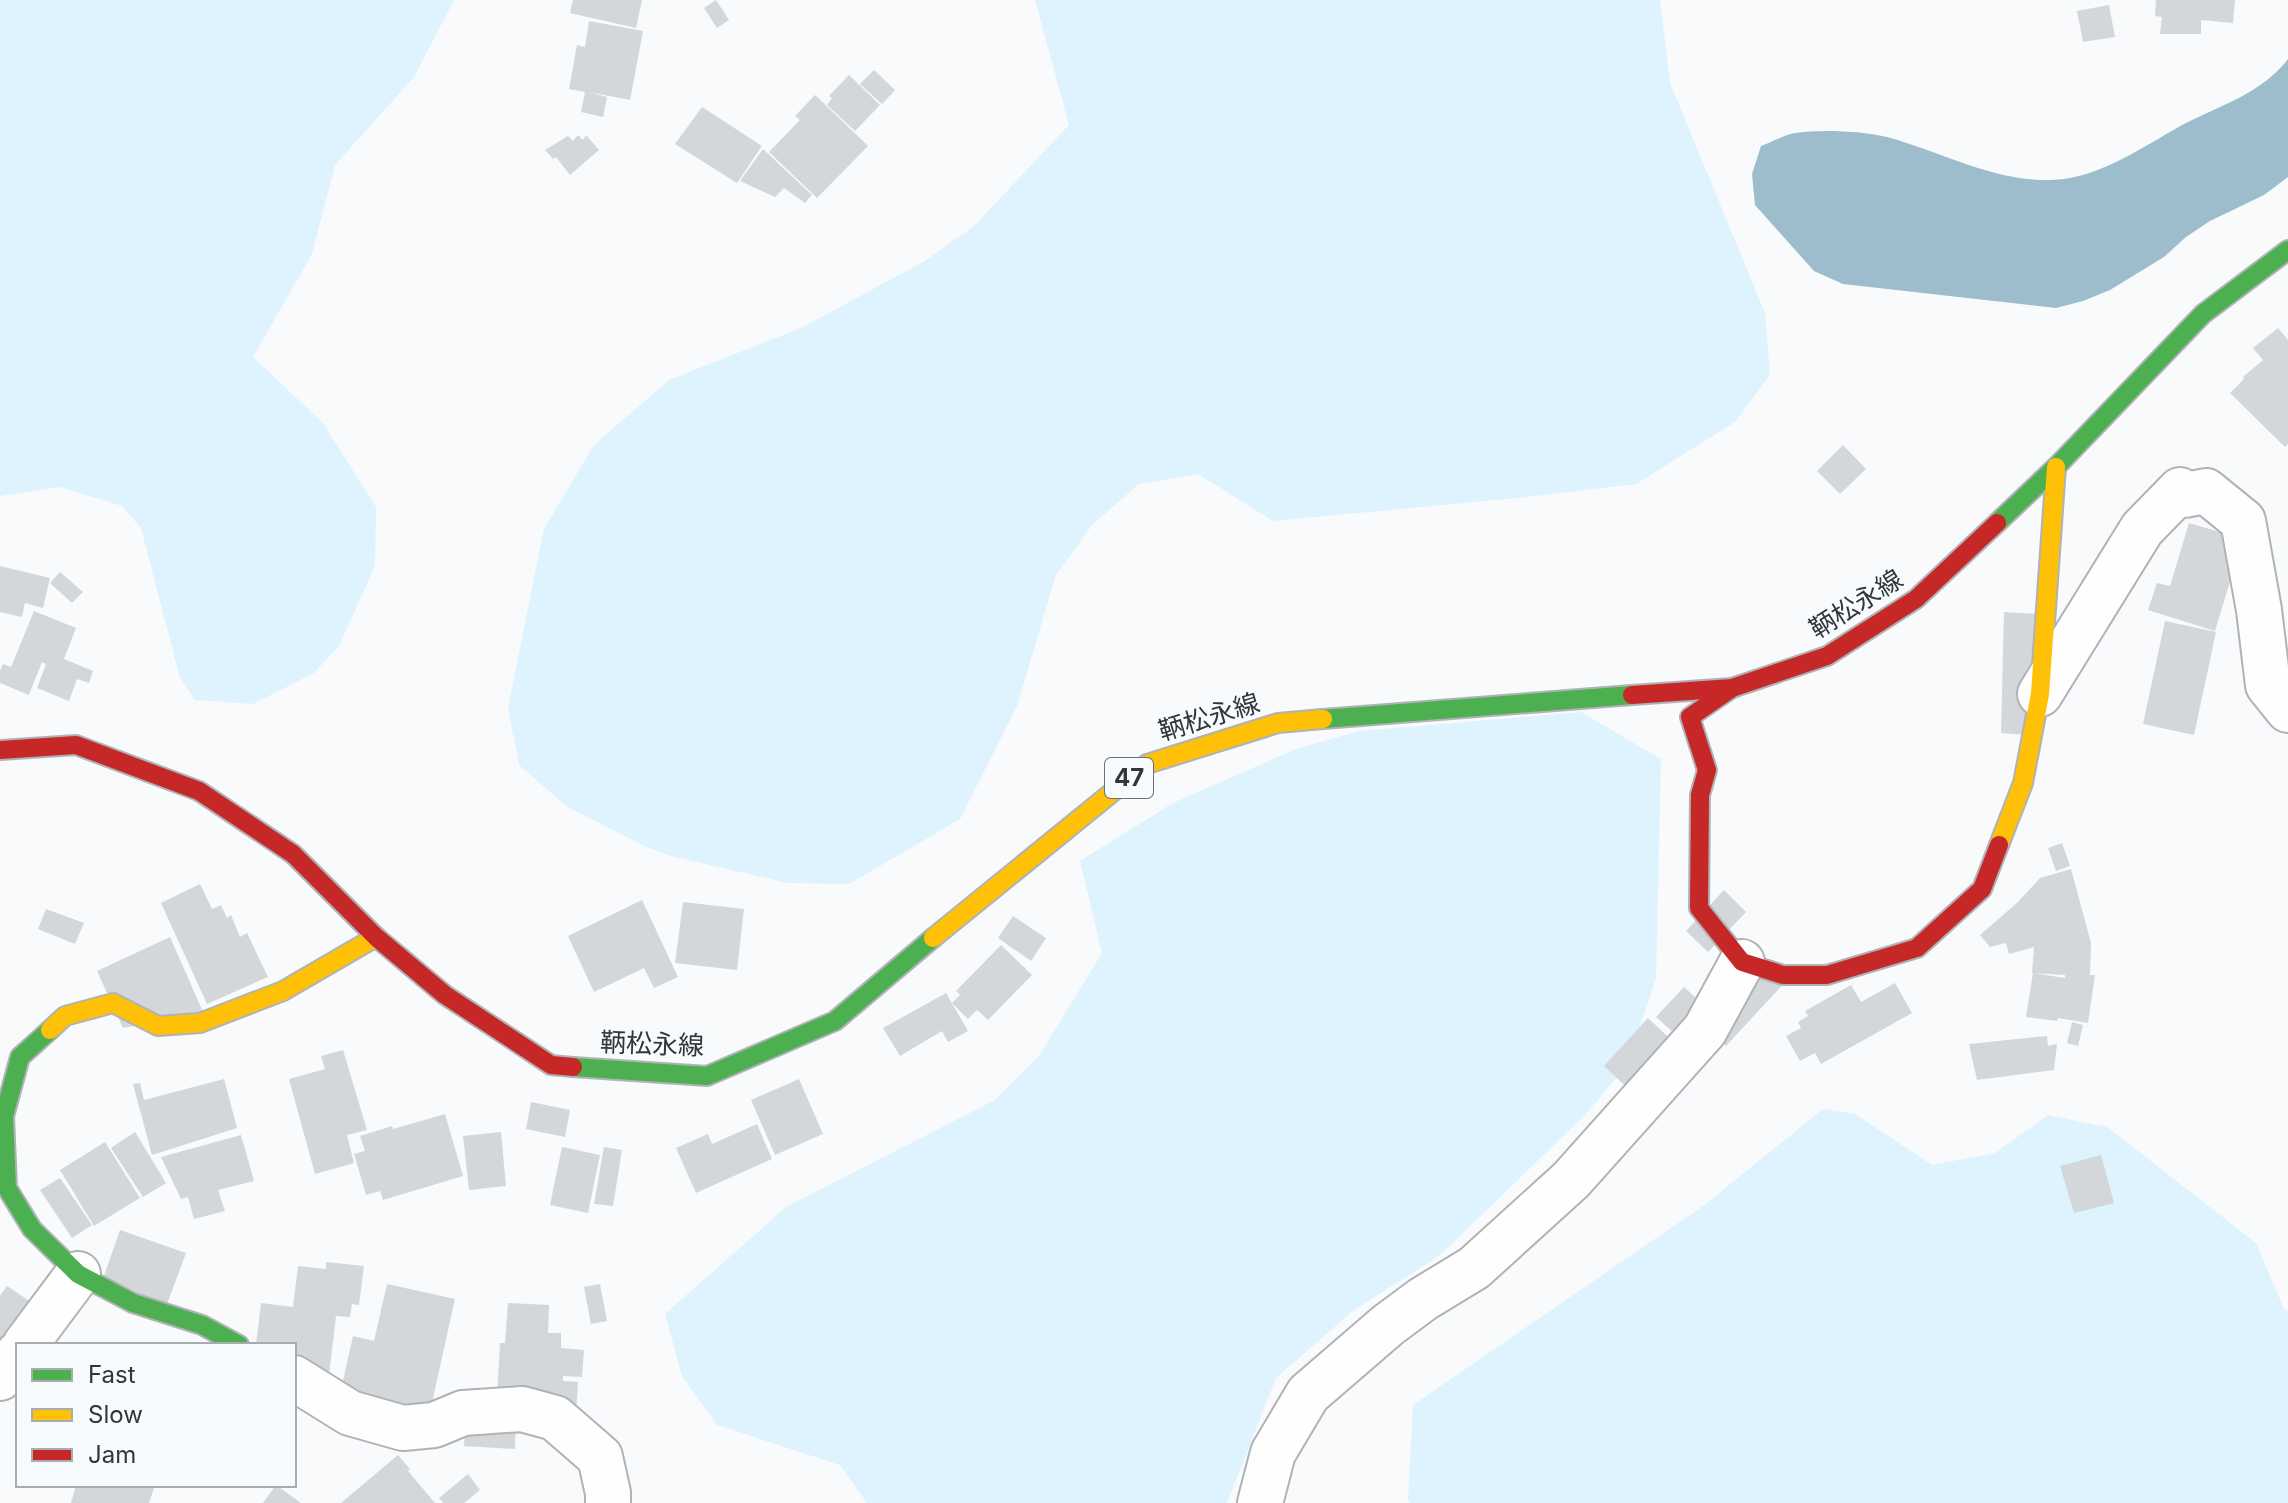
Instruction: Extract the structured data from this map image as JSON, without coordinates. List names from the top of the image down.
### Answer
{
  "streets": {
    "main road": ["鞆松永線", "47"]
  },
  "legend": ["Fast", "Slow", "Jam"]
}
